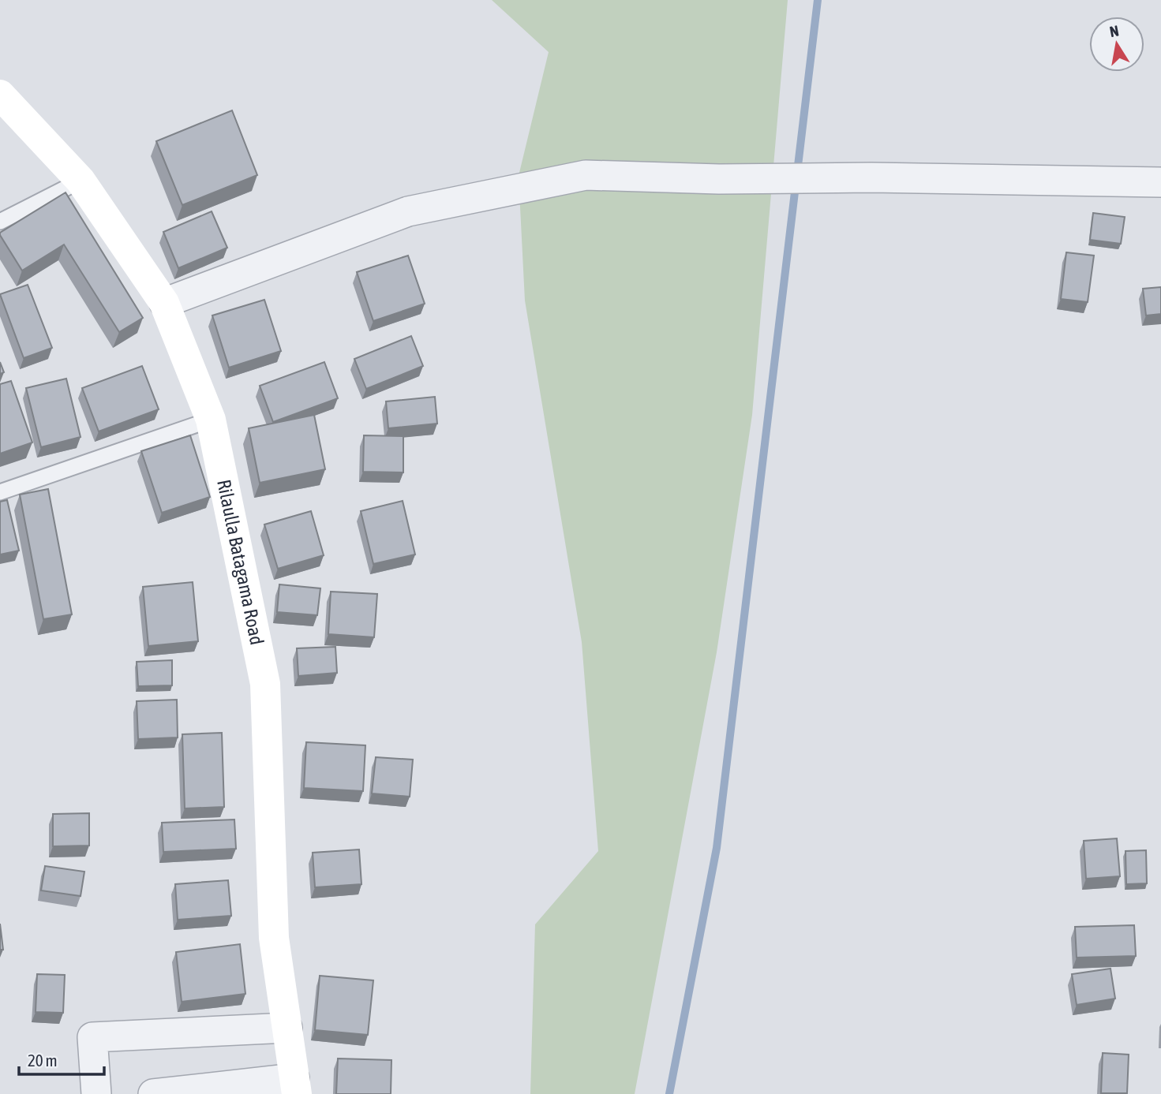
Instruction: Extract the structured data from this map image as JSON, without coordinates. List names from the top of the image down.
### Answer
{
  "streets": {
    "street": ["Rilaulla Batagama Road"]
  },
  "scale_bar": "20 m",
  "north": "top"
}
